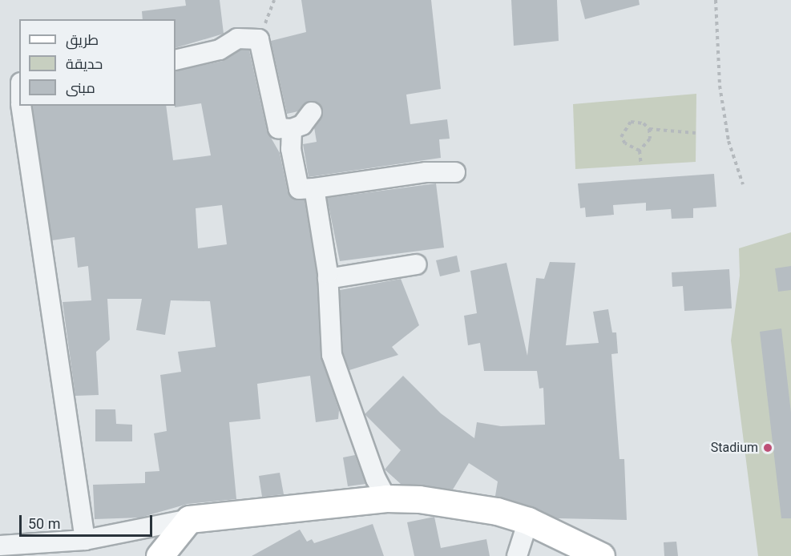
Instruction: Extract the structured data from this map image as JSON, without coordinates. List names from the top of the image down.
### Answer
{
  "places": ["Stadium"],
  "legend": ["طريق", "حديقة", "مبنى"],
  "scale_bar": "50 m"
}
